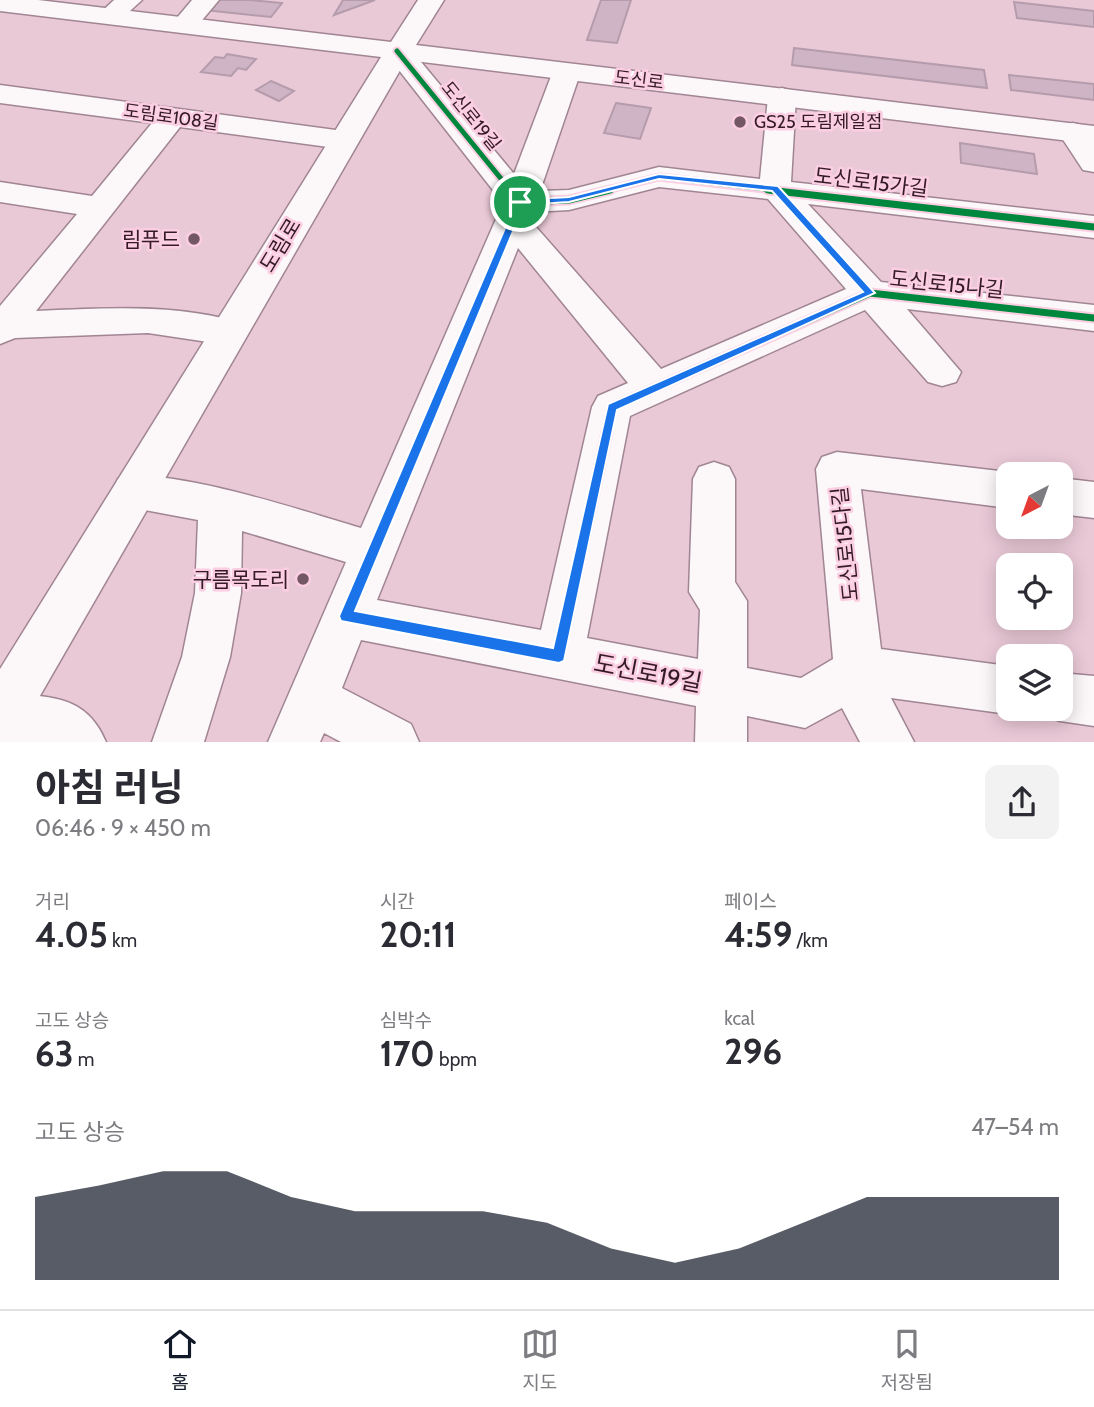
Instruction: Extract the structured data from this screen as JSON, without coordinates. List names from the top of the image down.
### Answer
{
  "streets": {
    "street": [
      "도신로",
      "도신로19길",
      "도림로108길",
      "도신로15가길",
      "도림로",
      "도신로15나길",
      "도신로15다길"
    ]
  },
  "crossings": [
    ["도신로", "도신로19길"],
    ["도신로", "도림로"],
    ["도신로19길", "도신로15가길"],
    ["도신로19길", "도림로"],
    ["도신로19길", "도신로15나길"],
    ["도신로19길", "도신로15다길"],
    ["도림로108길", "도림로"]
  ],
  "places": ["GS25 도림제일점", "림푸드", "구름목도리"],
  "north": "bottom left",
  "page": {
    "heading": ["아침 러닝", "06:46 · 9 × 450 m"],
    "stats": [
      ["거리", "4.05 km"],
      ["시간", "20:11"],
      ["페이스", "4:59 /km"],
      ["고도 상승", "63 m"],
      ["심박수", "170 bpm"],
      ["kcal", "296"]
    ],
    "chart": ["고도 상승", "47–54 m"],
    "tabs": ["홈", "지도", "저장됨"]
  }
}
